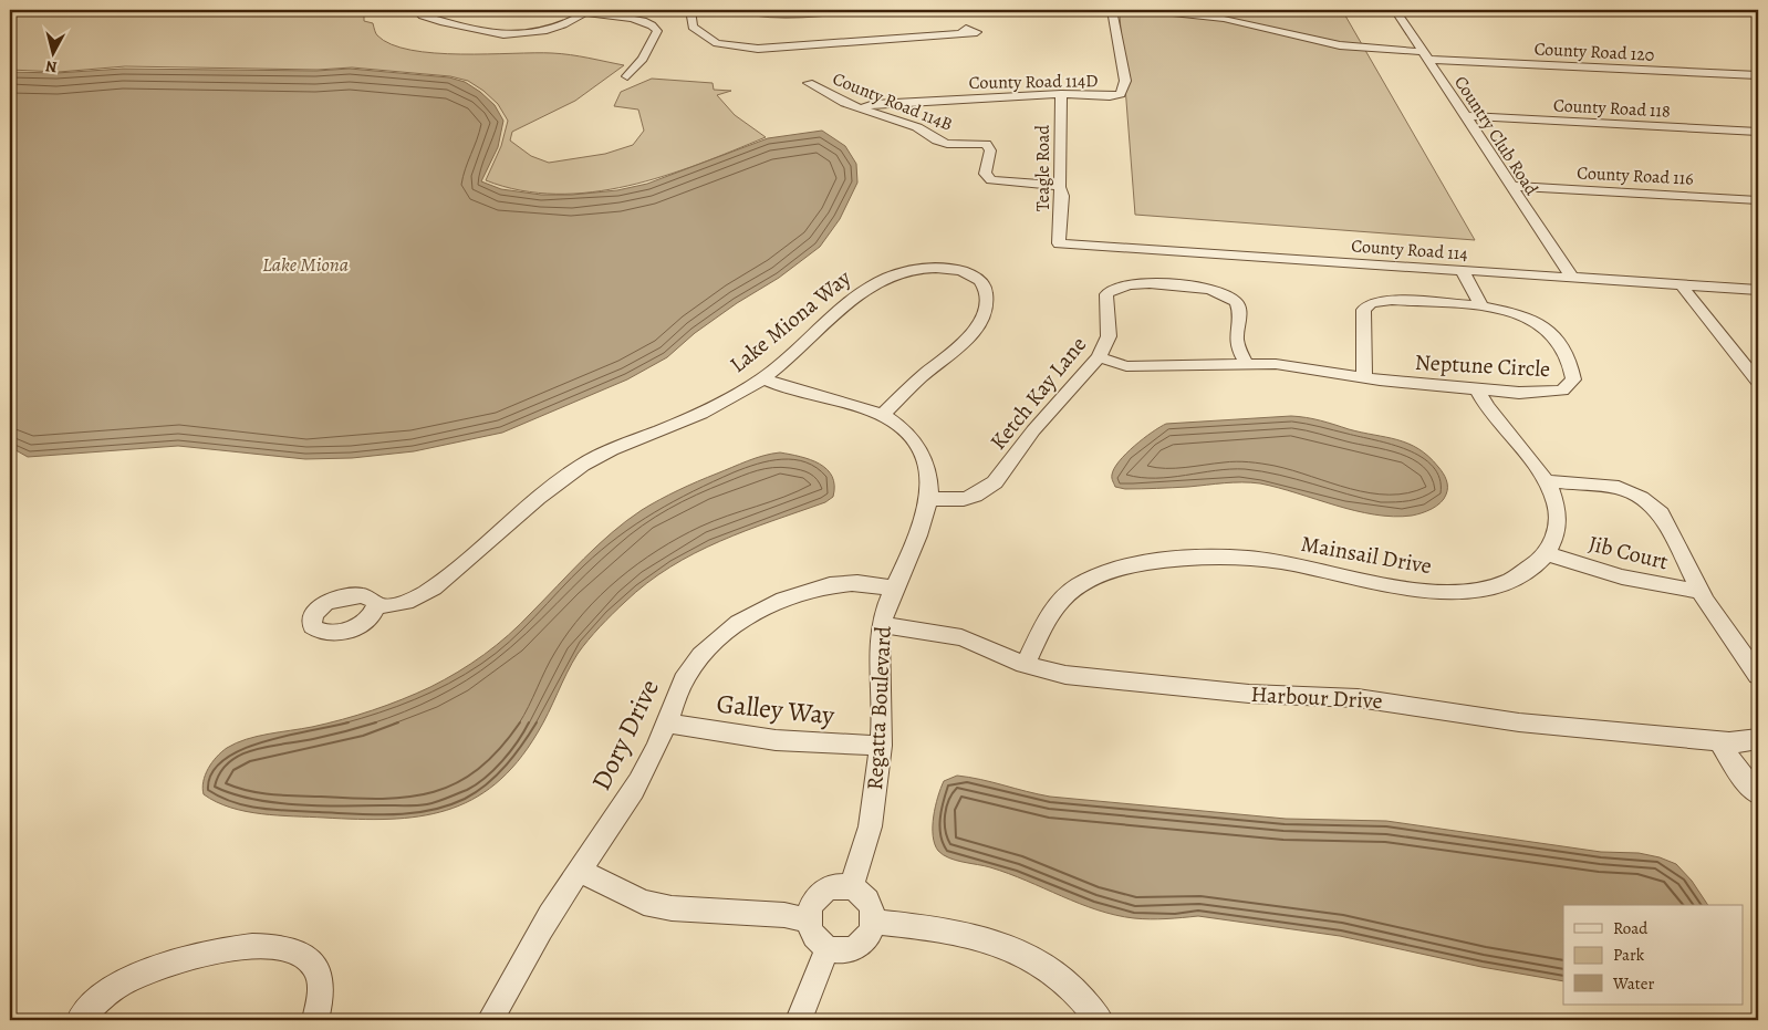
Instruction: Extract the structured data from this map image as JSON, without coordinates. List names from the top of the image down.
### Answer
{
  "streets": {
    "street": [
      "County Road 120",
      "County Road 114D",
      "County Road 114B",
      "County Road 118",
      "Country Club Road",
      "Teagle Road",
      "County Road 116",
      "County Road 114",
      "Lake Miona Way",
      "Neptune Circle",
      "Ketch Kay Lane",
      "Jib Court",
      "Mainsail Drive",
      "Harbour Drive",
      "Regatta Boulevard",
      "Galley Way",
      "Dory Drive"
    ]
  },
  "crossings": [
    ["County Road 120", "Country Club Road"],
    ["County Road 114D", "County Road 114B"],
    ["County Road 114D", "Teagle Road"],
    ["County Road 114B", "Teagle Road"],
    ["County Road 118", "Country Club Road"],
    ["Country Club Road", "County Road 116"],
    ["Country Club Road", "County Road 114"],
    ["Teagle Road", "County Road 114"],
    ["Lake Miona Way", "Regatta Boulevard"],
    ["Neptune Circle", "Ketch Kay Lane"],
    ["Ketch Kay Lane", "Regatta Boulevard"],
    ["Jib Court", "Mainsail Drive"],
    ["Mainsail Drive", "Harbour Drive"],
    ["Harbour Drive", "Regatta Boulevard"],
    ["Regatta Boulevard", "Galley Way"],
    ["Regatta Boulevard", "Dory Drive"],
    ["Galley Way", "Dory Drive"]
  ],
  "water": ["Lake Miona"],
  "legend": ["Road", "Park", "Water"],
  "north": "bottom"
}
